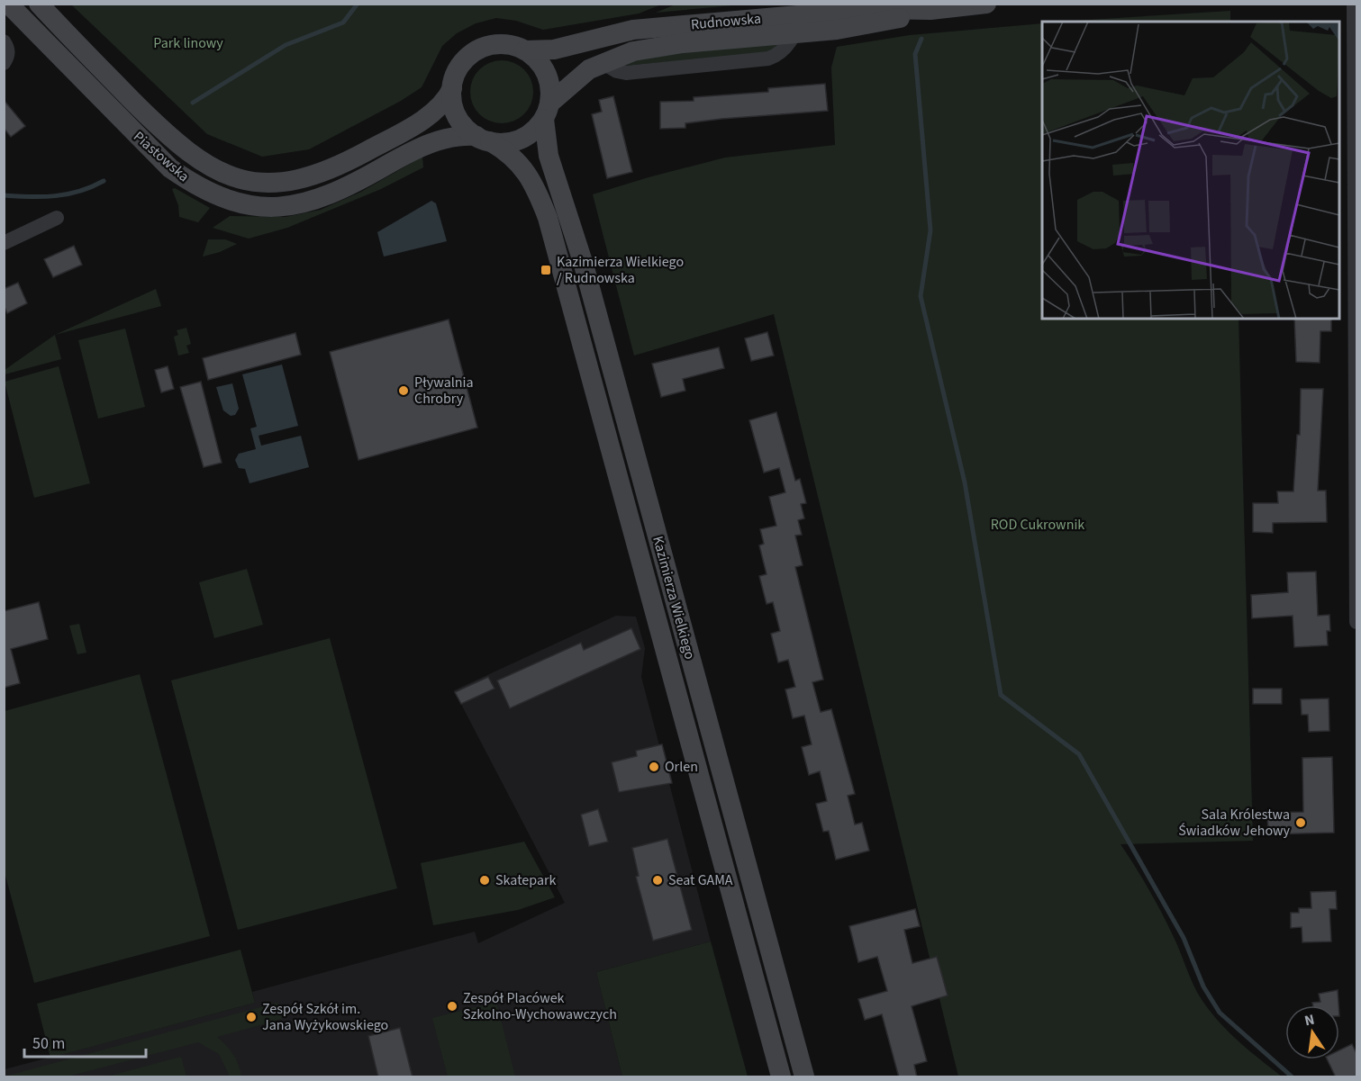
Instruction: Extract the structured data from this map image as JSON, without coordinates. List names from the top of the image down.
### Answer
{
  "streets": {
    "main road": ["Rudnowska", "Piastowska", "Kazimierza Wielkiego"]
  },
  "crossings": [
    ["Rudnowska", "Piastowska"],
    ["Rudnowska", "Kazimierza Wielkiego"],
    ["Piastowska", "Kazimierza Wielkiego"]
  ],
  "parks": ["Park linowy", "ROD Cukrownik"],
  "places": {
    "transit": ["Kazimierza Wielkiego / Rudnowska"],
    "other": [
      "Pływalnia Chrobry",
      "Orlen",
      "Sala Królestwa Świadków Jehowy",
      "Skatepark",
      "Seat GAMA",
      "Zespół Placówek Szkolno-Wychowawczych",
      "Zespół Szkół im. Jana Wyżykowskiego"
    ]
  },
  "scale_bar": "50 m",
  "north": "top"
}
